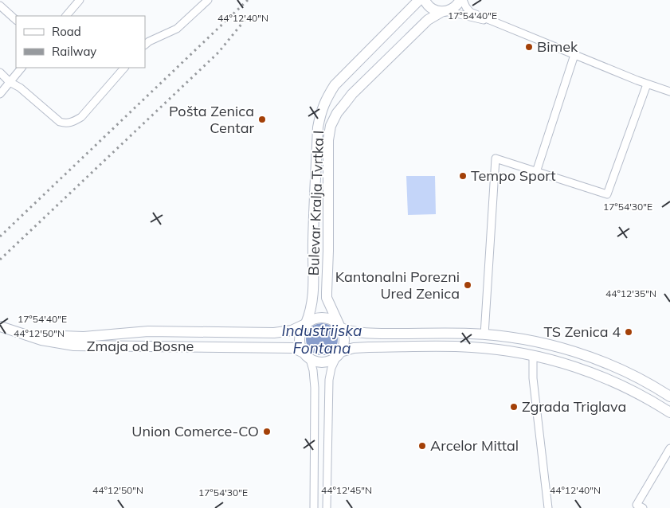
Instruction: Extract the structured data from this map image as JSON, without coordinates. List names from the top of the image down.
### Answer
{
  "streets": {
    "main road": ["Bulevar Kralja Tvrtka I", "Zmaja od Bosne"]
  },
  "crossings": [
    ["Bulevar Kralja Tvrtka I", "Zmaja od Bosne"]
  ],
  "water": ["Industrijska Fontana"],
  "places": [
    "Bimek",
    "Pošta Zenica Centar",
    "Tempo Sport",
    "Kantonalni Porezni Ured Zenica",
    "TS Zenica 4",
    "Zgrada Triglava",
    "Union Comerce-CO",
    "Arcelor Mittal"
  ],
  "legend": ["Road", "Railway"],
  "coordinates": [
    "17°54'40\"E",
    "44°12'40\"N",
    "17°54'30\"E",
    "44°12'35\"N",
    "44°12'50\"N",
    "44°12'45\"N"
  ]
}
